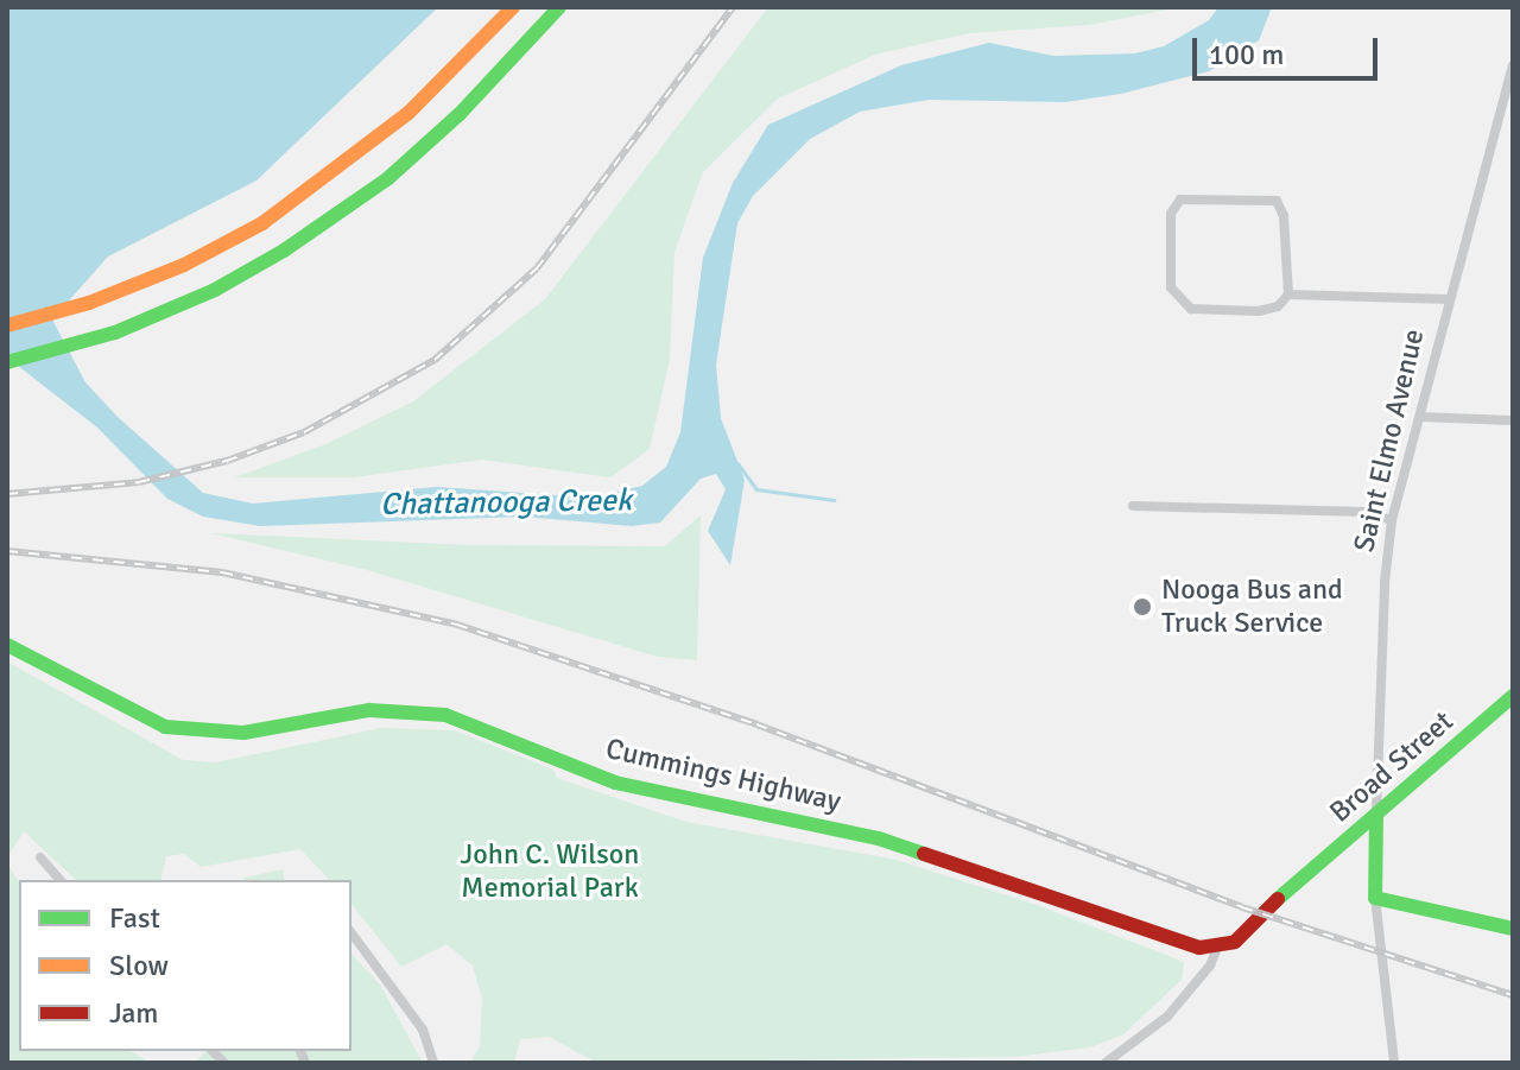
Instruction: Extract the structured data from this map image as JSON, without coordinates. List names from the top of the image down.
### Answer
{
  "streets": {
    "main road": ["Saint Elmo Avenue", "Broad Street", "Cummings Highway"]
  },
  "crossings": [
    ["Saint Elmo Avenue", "Broad Street"],
    ["Broad Street", "Cummings Highway"]
  ],
  "water": ["Chattanooga Creek"],
  "parks": ["John C. Wilson Memorial Park"],
  "places": ["Nooga Bus and Truck Service"],
  "legend": ["Fast", "Slow", "Jam"],
  "scale_bar": "100 m"
}
